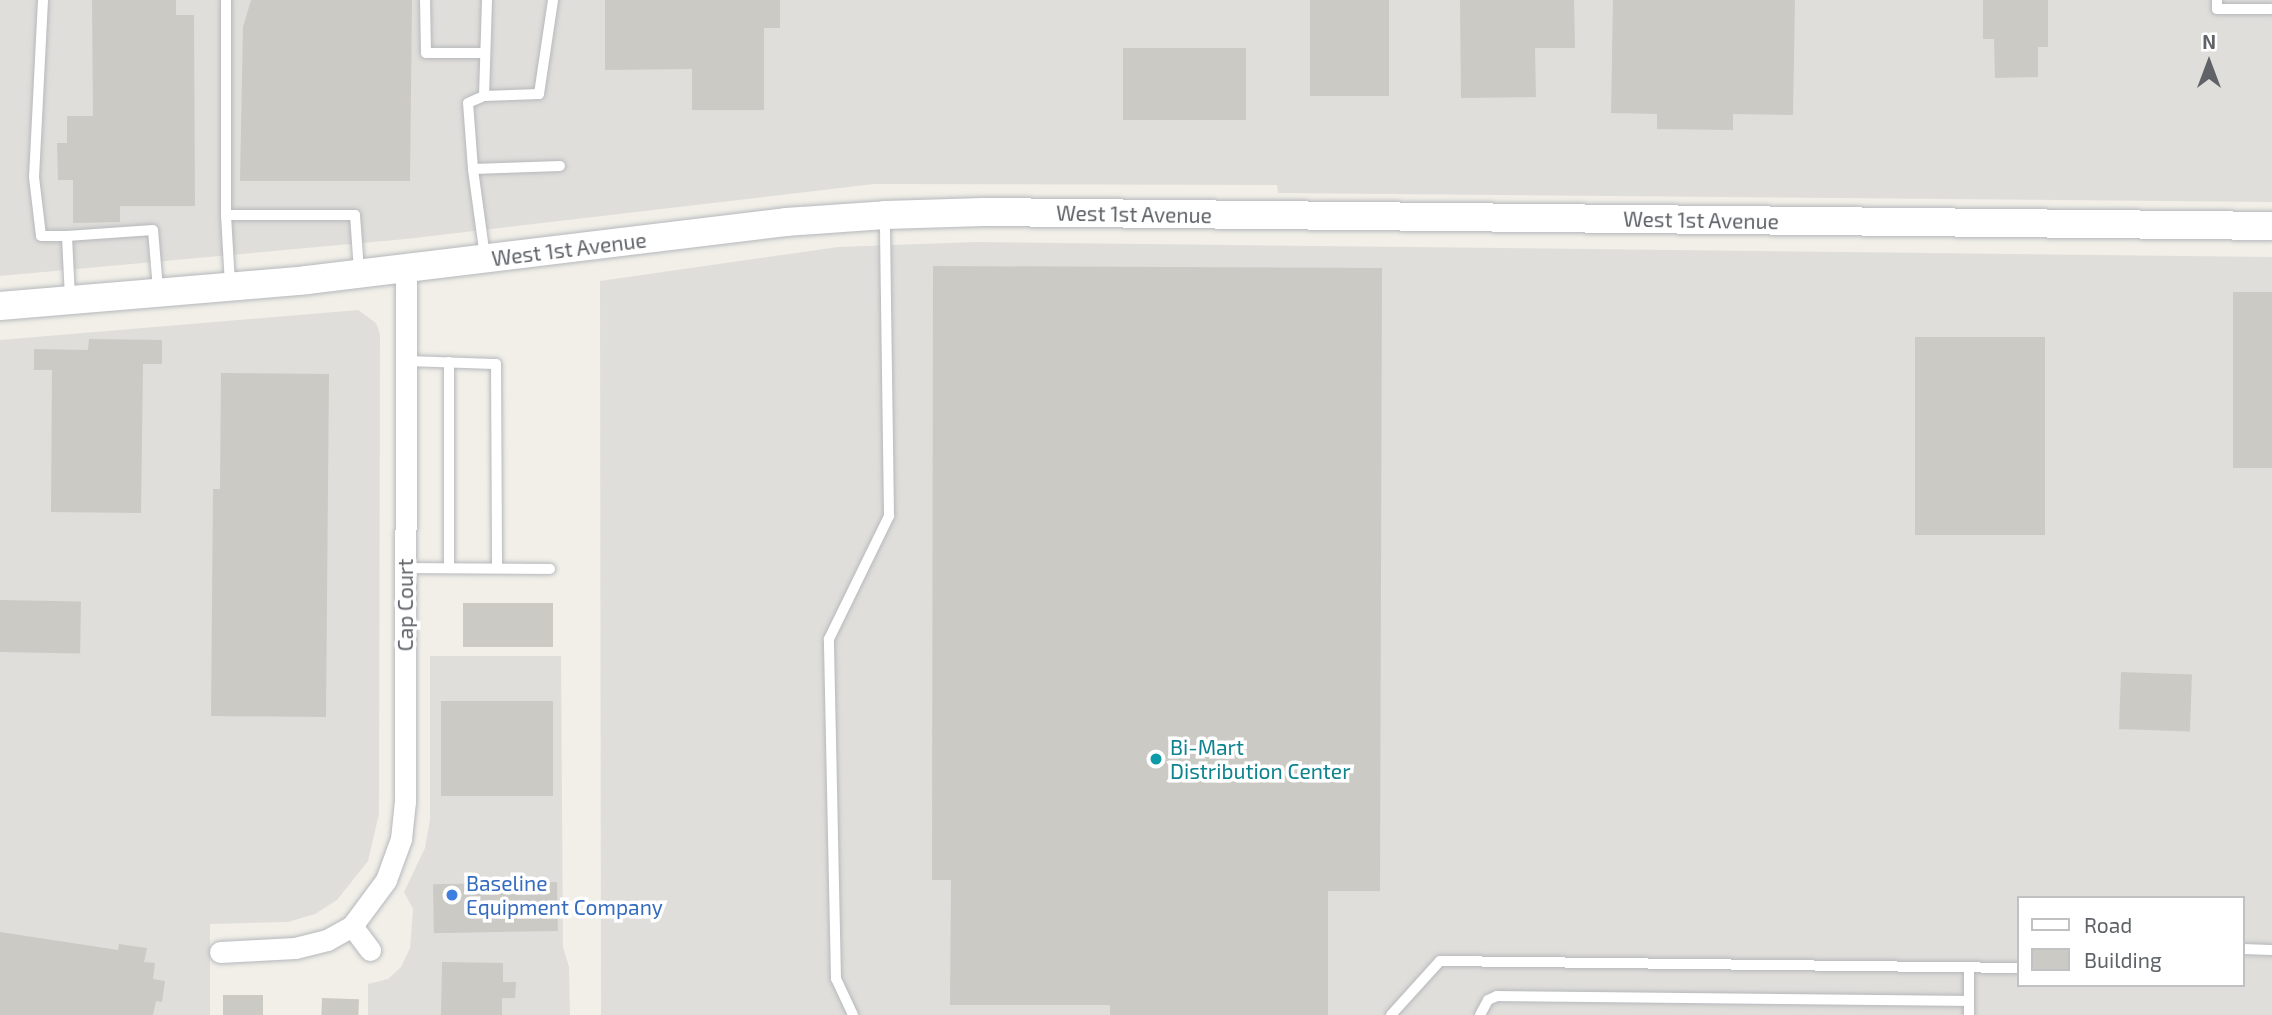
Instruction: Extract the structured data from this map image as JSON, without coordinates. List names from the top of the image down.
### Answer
{
  "streets": {
    "street": ["West 1st Avenue", "Cap Court"]
  },
  "crossings": [
    ["West 1st Avenue", "Cap Court"]
  ],
  "places": ["Bi-Mart Distribution Center", "Baseline Equipment Company"],
  "legend": ["Road", "Building"],
  "north": "top"
}
